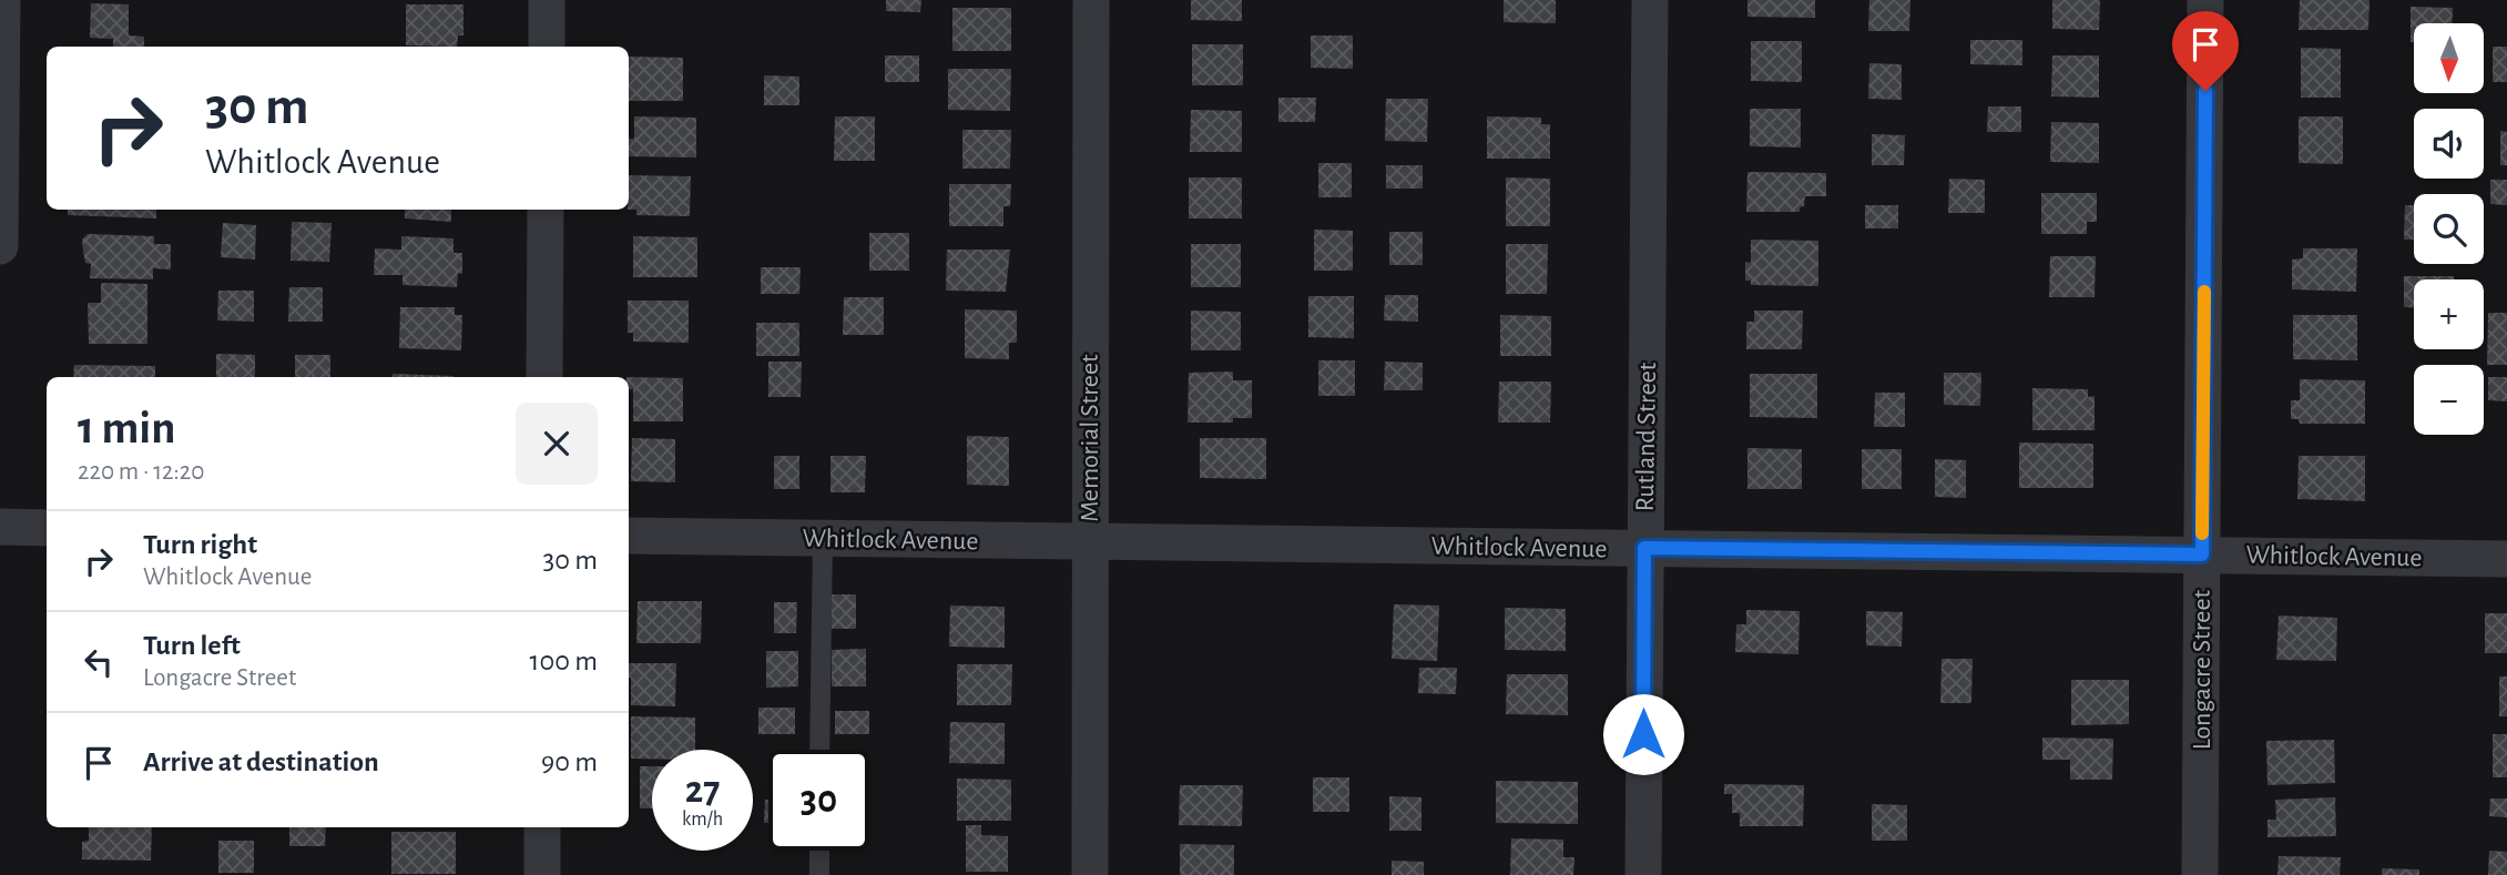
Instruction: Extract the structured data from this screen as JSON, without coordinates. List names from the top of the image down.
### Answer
{
  "streets": {
    "street": [
      "Rutland Street",
      "Memorial Street",
      "Whitlock Avenue",
      "Longacre Street"
    ]
  },
  "crossings": [
    ["Rutland Street", "Whitlock Avenue"],
    ["Memorial Street", "Whitlock Avenue"],
    ["Whitlock Avenue", "Longacre Street"]
  ],
  "north": "bottom",
  "page": {
    "map_buttons": ["+", "−"],
    "turn": ["30 m", "Whitlock Avenue"],
    "heading": ["1 min", "220 m · 12:20"],
    "list": [
      {
        "name": "Turn right",
        "note": "Whitlock Avenue",
        "value": "30 m"
      },
      {
        "name": "Turn left",
        "note": "Longacre Street",
        "value": "100 m"
      },
      {
        "name": "Arrive at destination",
        "value": "90 m"
      }
    ],
    "speed": "27 km/h",
    "limit": "30"
  }
}
